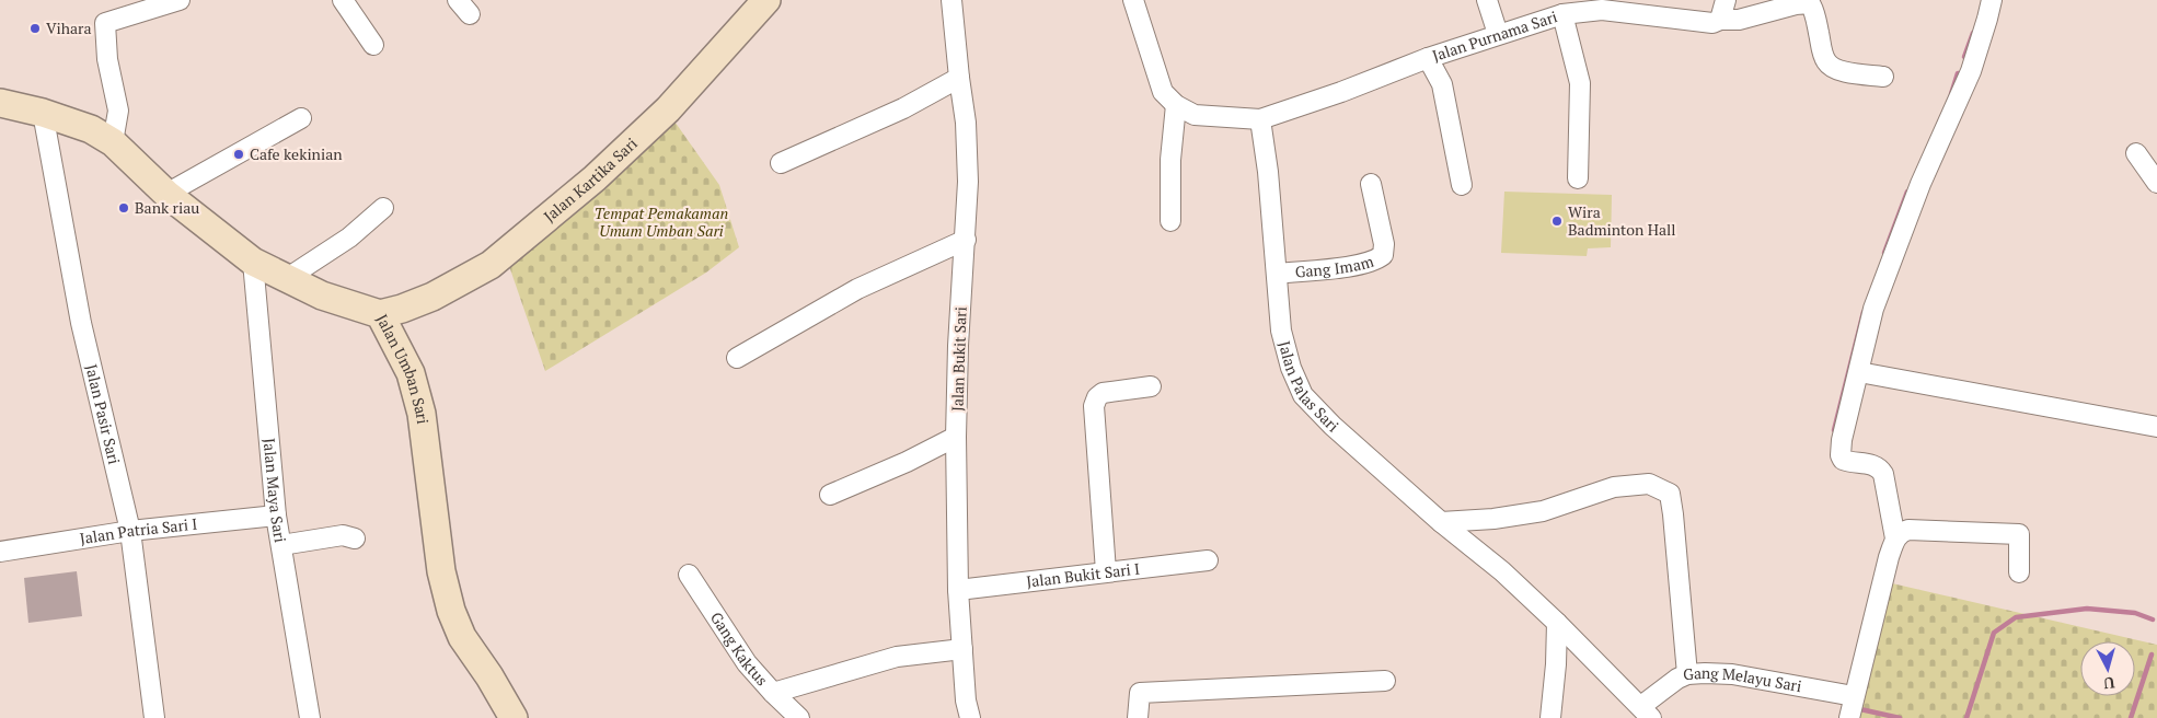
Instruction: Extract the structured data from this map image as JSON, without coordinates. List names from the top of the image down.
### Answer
{
  "streets": {
    "main road": ["Jalan Kartika Sari", "Jalan Umban Sari"],
    "street": [
      "Jalan Purnama Sari",
      "Gang Imam",
      "Jalan Bukit Sari",
      "Jalan Palas Sari",
      "Jalan Pasir Sari",
      "Jalan Maya Sari",
      "Jalan Patria Sari I",
      "Jalan Bukit Sari I",
      "Gang Kaktus",
      "Gang Melayu Sari"
    ]
  },
  "crossings": [
    ["Jalan Purnama Sari", "Jalan Palas Sari"],
    ["Jalan Kartika Sari", "Jalan Umban Sari"],
    ["Gang Imam", "Jalan Palas Sari"],
    ["Jalan Bukit Sari", "Jalan Bukit Sari I"],
    ["Jalan Umban Sari", "Jalan Pasir Sari"],
    ["Jalan Umban Sari", "Jalan Maya Sari"],
    ["Jalan Palas Sari", "Gang Melayu Sari"],
    ["Jalan Pasir Sari", "Jalan Patria Sari I"],
    ["Jalan Maya Sari", "Jalan Patria Sari I"]
  ],
  "parks": ["Tempat Pemakaman Umum Umban Sari"],
  "places": [
    "Vihara",
    "Cafe kekinian",
    "Bank riau",
    "Wira Badminton Hall"
  ],
  "north": "bottom"
}
